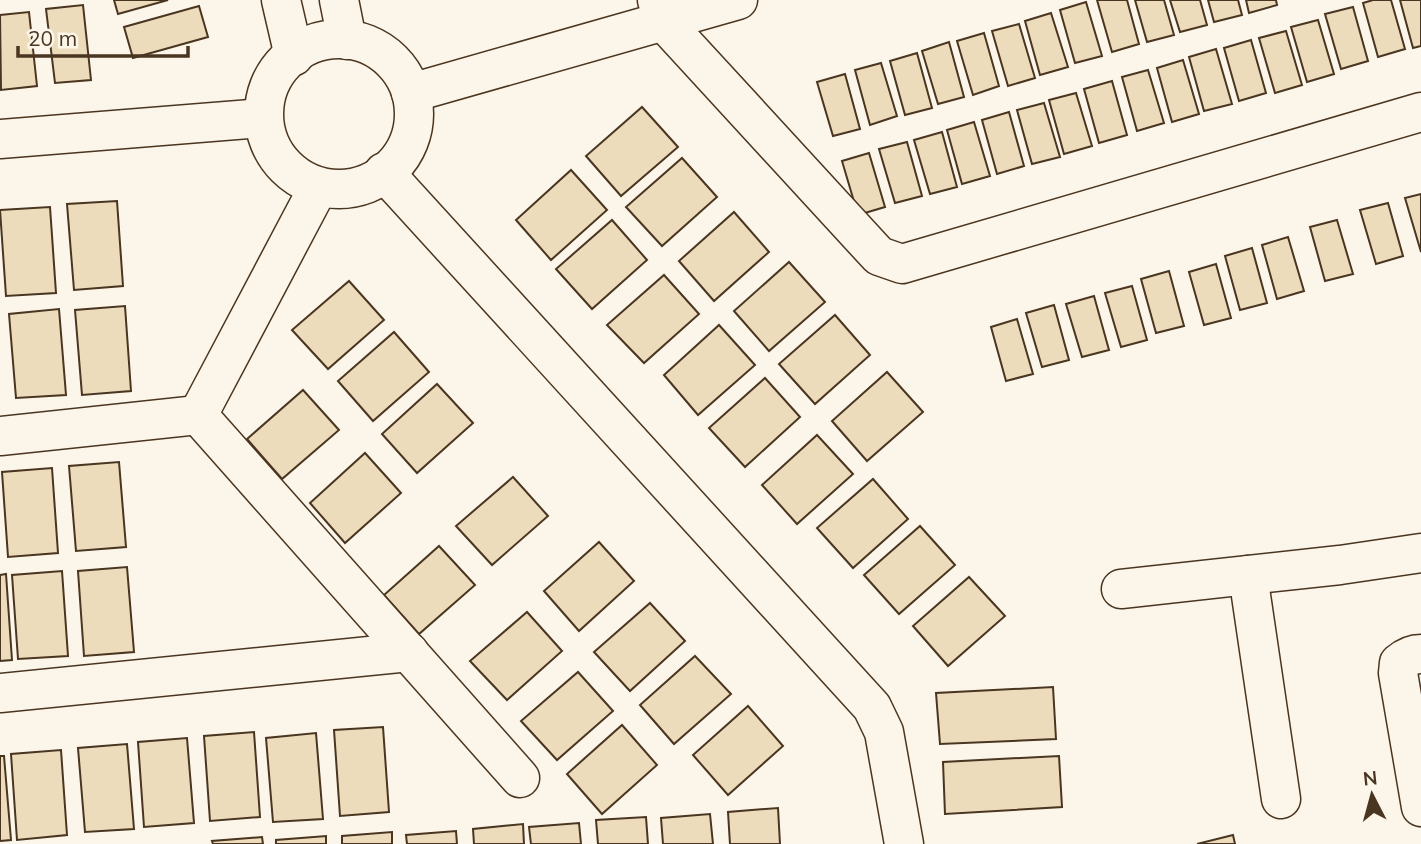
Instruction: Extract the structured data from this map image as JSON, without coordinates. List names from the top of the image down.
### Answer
{
  "scale_bar": "20 m",
  "north": "top"
}
